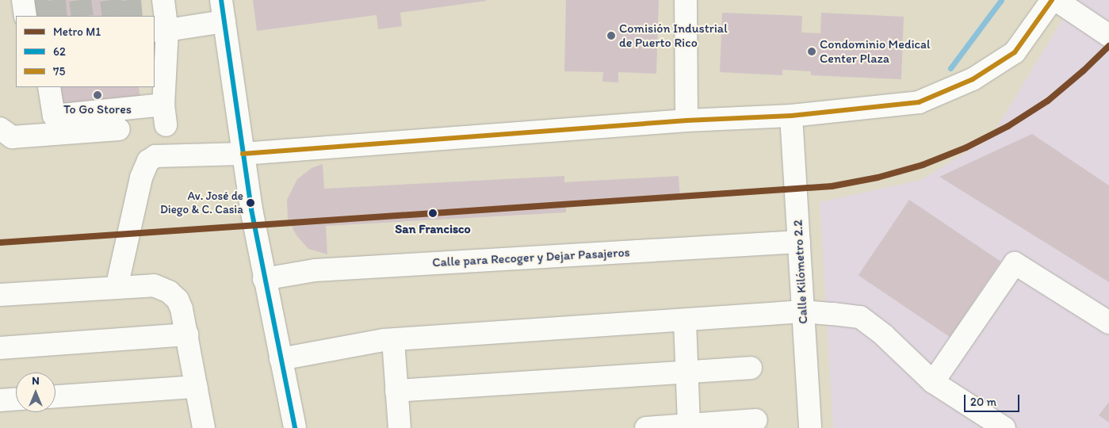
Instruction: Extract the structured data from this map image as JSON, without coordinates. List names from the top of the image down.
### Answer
{
  "streets": {
    "street": ["Calle para Recoger y Dejar Pasajeros", "Calle Kilómetro 2.2"]
  },
  "crossings": [
    ["Calle para Recoger y Dejar Pasajeros", "Calle Kilómetro 2.2"]
  ],
  "places": [
    "Comisión Industrial de Puerto Rico",
    "Condominio Medical Center Plaza",
    "To Go Stores",
    "Av. José de Diego & C. Casia",
    "San Francisco"
  ],
  "lines": ["transit line 62", "transit line 75", "metro line M1"],
  "legend": ["Metro M1", "62", "75"],
  "scale_bar": "20 m",
  "north": "top"
}
